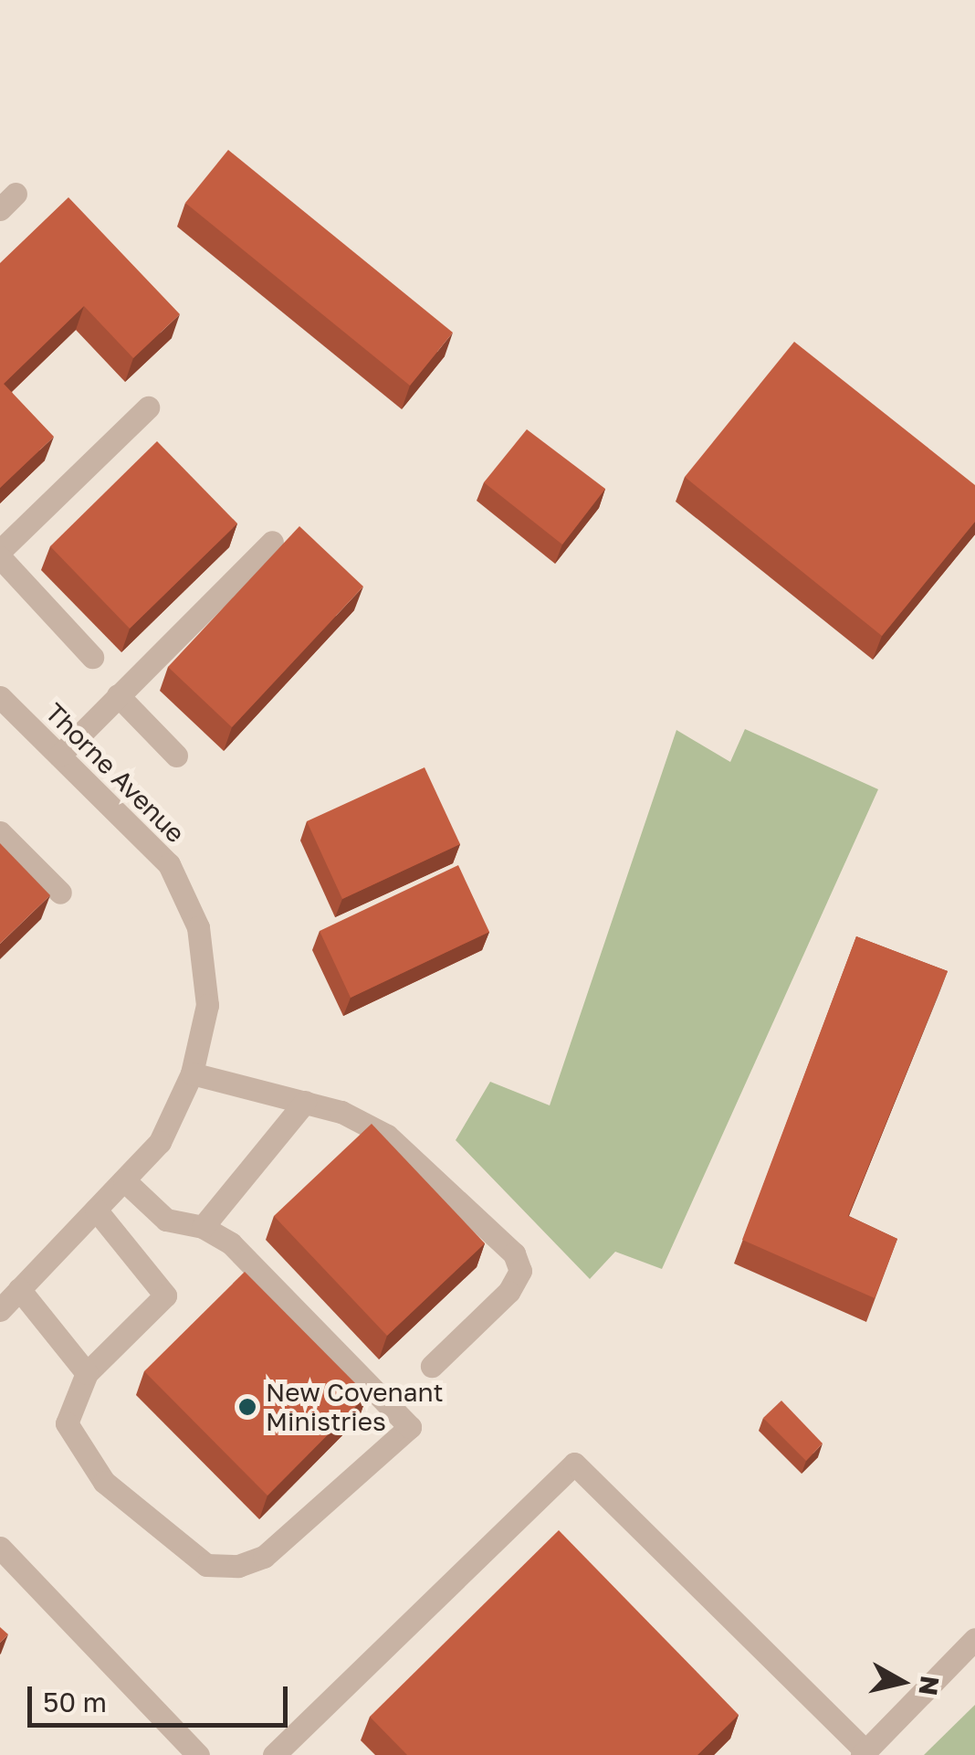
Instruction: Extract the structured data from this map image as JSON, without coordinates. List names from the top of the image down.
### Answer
{
  "streets": {
    "street": ["Thorne Avenue"]
  },
  "places": ["New Covenant Ministries"],
  "scale_bar": "50 m",
  "north": "right"
}
